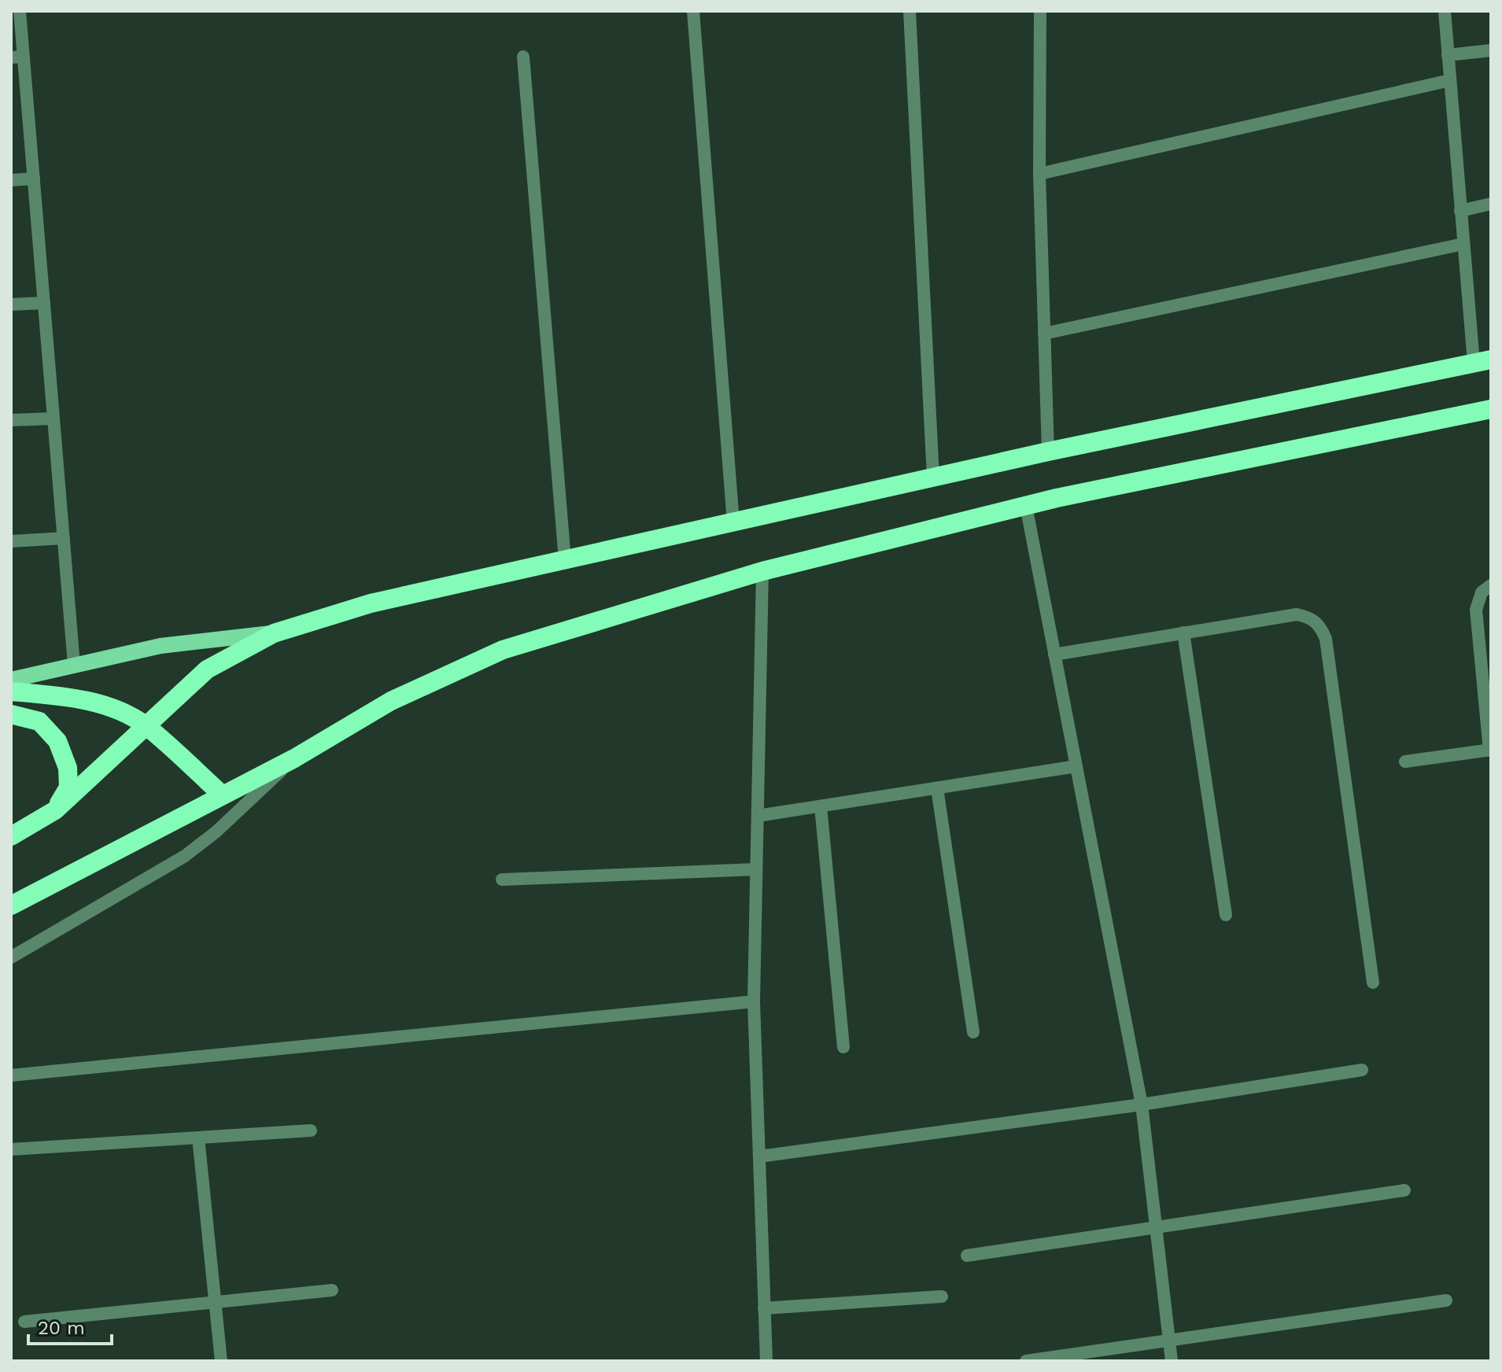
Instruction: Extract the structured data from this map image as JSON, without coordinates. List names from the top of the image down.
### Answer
{
  "scale_bar": "20 m"
}
